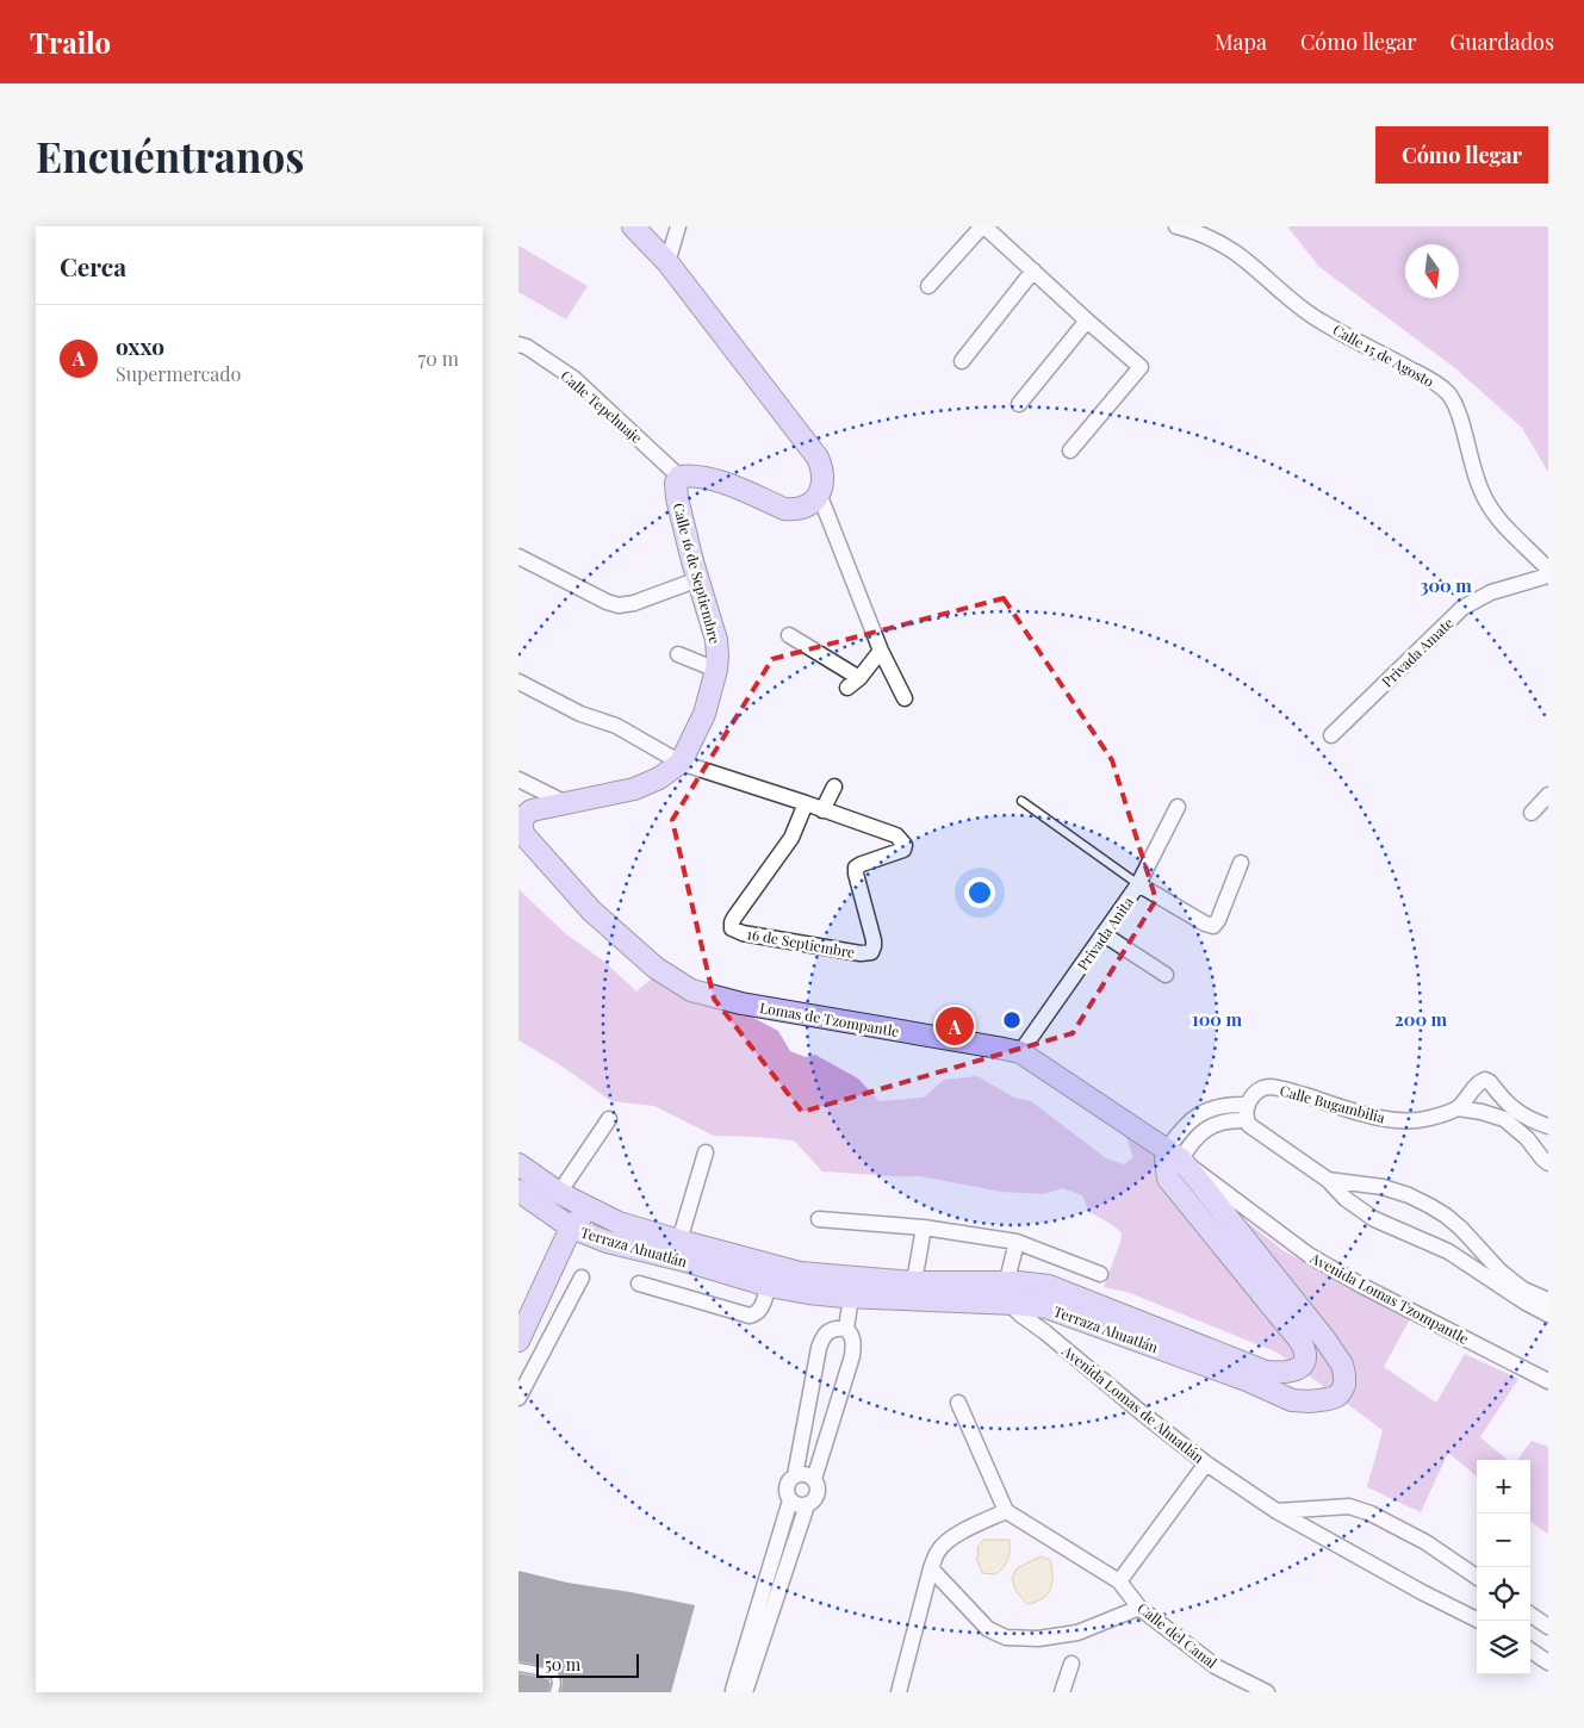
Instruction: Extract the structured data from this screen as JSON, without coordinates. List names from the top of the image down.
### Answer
{
  "streets": {
    "street": [
      "Calle 15 de Agosto",
      "Calle Tepehuaje",
      "Calle 16 de Septiembre",
      "Privada Amate",
      "Privada Anita",
      "16 de Septiembre",
      "Lomas de Tzompantle",
      "Calle Bugambilia",
      "Terraza Ahuatlán",
      "Avenida Lomas Tzompantle",
      "Avenida Lomas de Ahuatlán",
      "Calle del Canal"
    ]
  },
  "crossings": [
    ["Calle Tepehuaje", "Calle 16 de Septiembre"],
    ["Calle 16 de Septiembre", "16 de Septiembre"],
    ["Calle 16 de Septiembre", "Lomas de Tzompantle"],
    ["Privada Anita", "Lomas de Tzompantle"],
    ["Lomas de Tzompantle", "Terraza Ahuatlán"],
    ["Lomas de Tzompantle", "Avenida Lomas Tzompantle"],
    ["Terraza Ahuatlán", "Avenida Lomas Tzompantle"],
    ["Terraza Ahuatlán", "Avenida Lomas de Ahuatlán"]
  ],
  "scale_bar": "50 m",
  "north": "bottom",
  "page": {
    "header": "Trailo",
    "nav": ["Mapa", "Cómo llegar", "Guardados"],
    "buttons": "Cómo llegar",
    "title": "Encuéntranos",
    "heading": "Cerca",
    "list": [
      {
        "mark": "A",
        "name": "oxxo",
        "note": "Supermercado",
        "value": "70 m"
      }
    ],
    "pins": "A",
    "map_buttons": ["+", "−"],
    "scale": "50 m"
  },
  "rings": ["300 m", "100 m", "200 m"]
}
